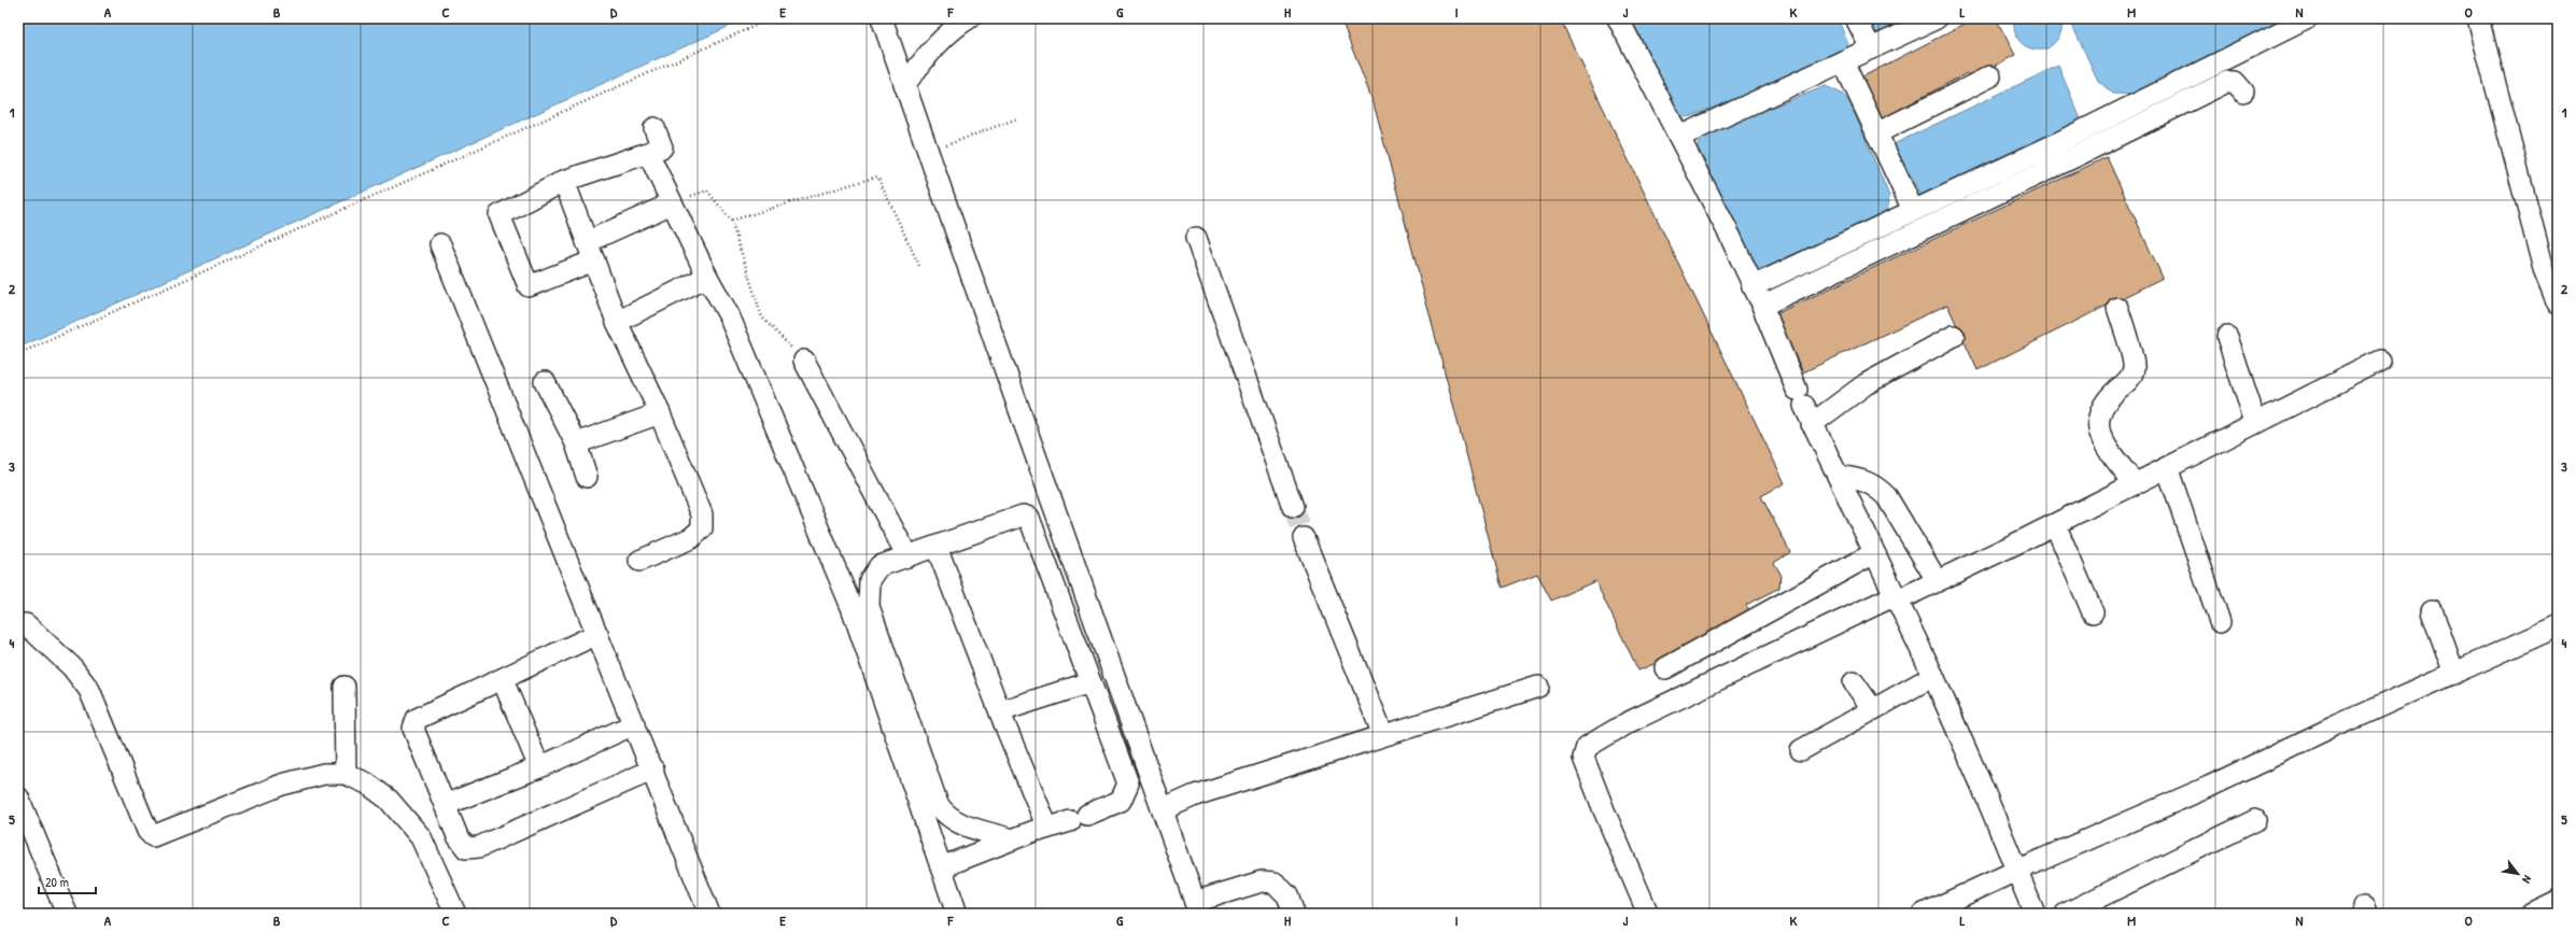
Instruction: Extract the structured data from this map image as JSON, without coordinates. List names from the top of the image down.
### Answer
{
  "scale_bar": "20 m",
  "north": "bottom right",
  "grid": {
    "columns": [
      "A",
      "B",
      "C",
      "D",
      "E",
      "F",
      "G",
      "H",
      "I",
      "J",
      "K",
      "L",
      "M",
      "N",
      "O"
    ],
    "rows": [
      "1",
      "2",
      "3",
      "4",
      "5"
    ]
  }
}
